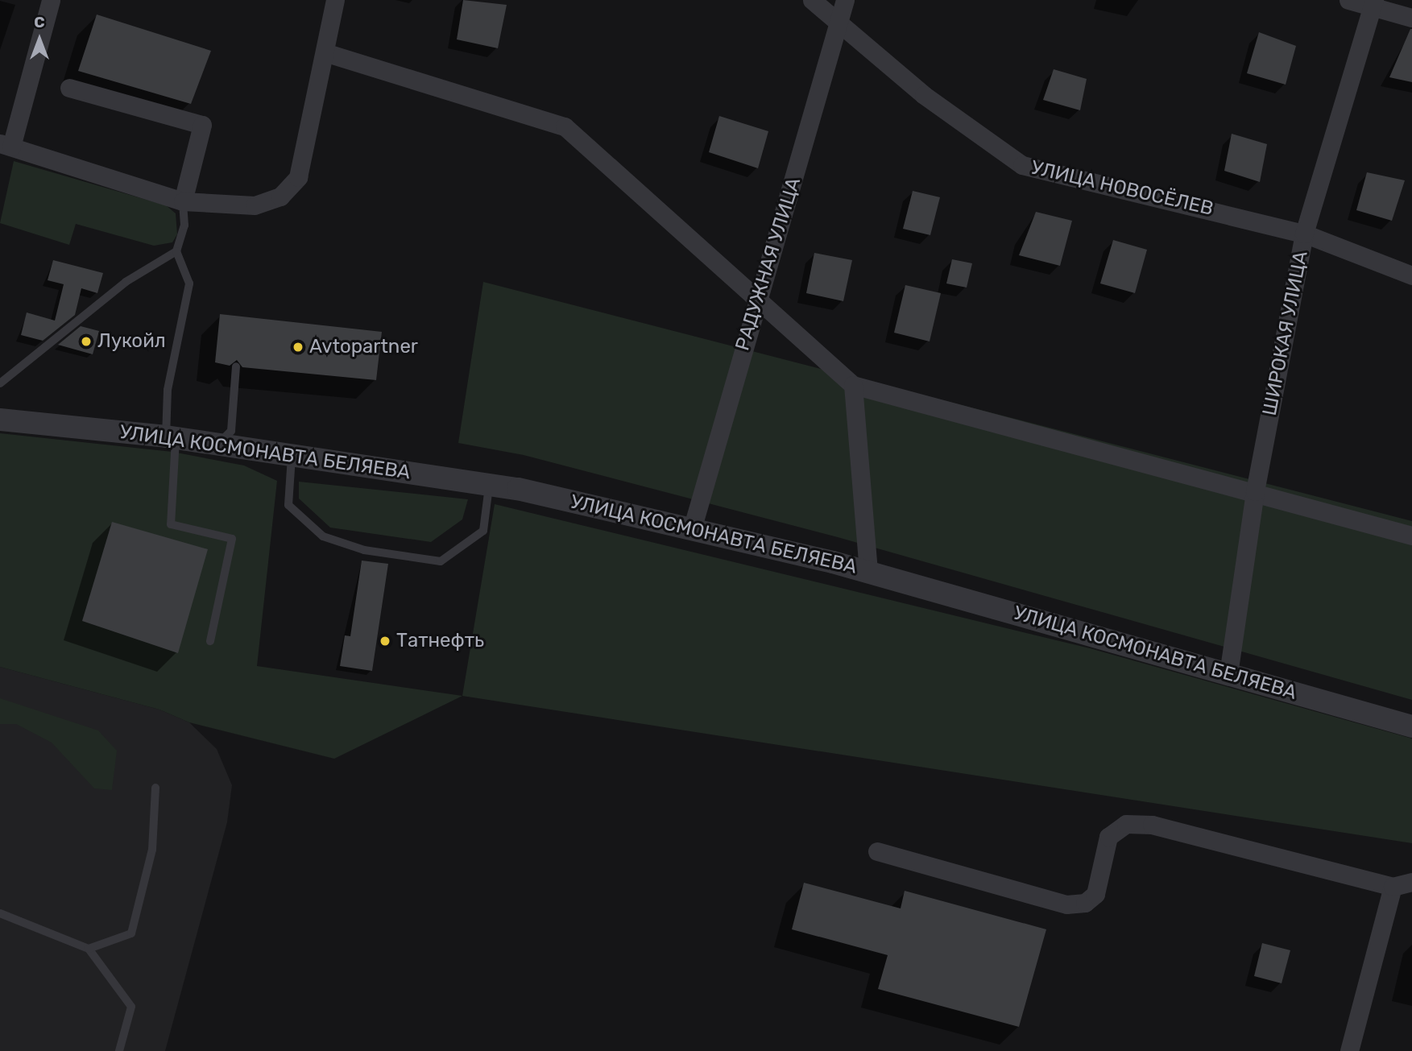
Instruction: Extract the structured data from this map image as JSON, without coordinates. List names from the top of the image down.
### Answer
{
  "streets": {
    "street": [
      "УЛИЦА НОВОСЁЛЕВ",
      "РАДУЖНАЯ УЛИЦА",
      "ШИРОКАЯ УЛИЦА",
      "УЛИЦА КОСМОНАВТА БЕЛЯЕВА"
    ]
  },
  "crossings": [
    ["УЛИЦА НОВОСЁЛЕВ", "РАДУЖНАЯ УЛИЦА"],
    ["УЛИЦА НОВОСЁЛЕВ", "ШИРОКАЯ УЛИЦА"],
    ["РАДУЖНАЯ УЛИЦА", "УЛИЦА КОСМОНАВТА БЕЛЯЕВА"],
    ["ШИРОКАЯ УЛИЦА", "УЛИЦА КОСМОНАВТА БЕЛЯЕВА"]
  ],
  "places": ["Лукойл", "Avtopartner", "Татнефть"],
  "north": "top"
}
